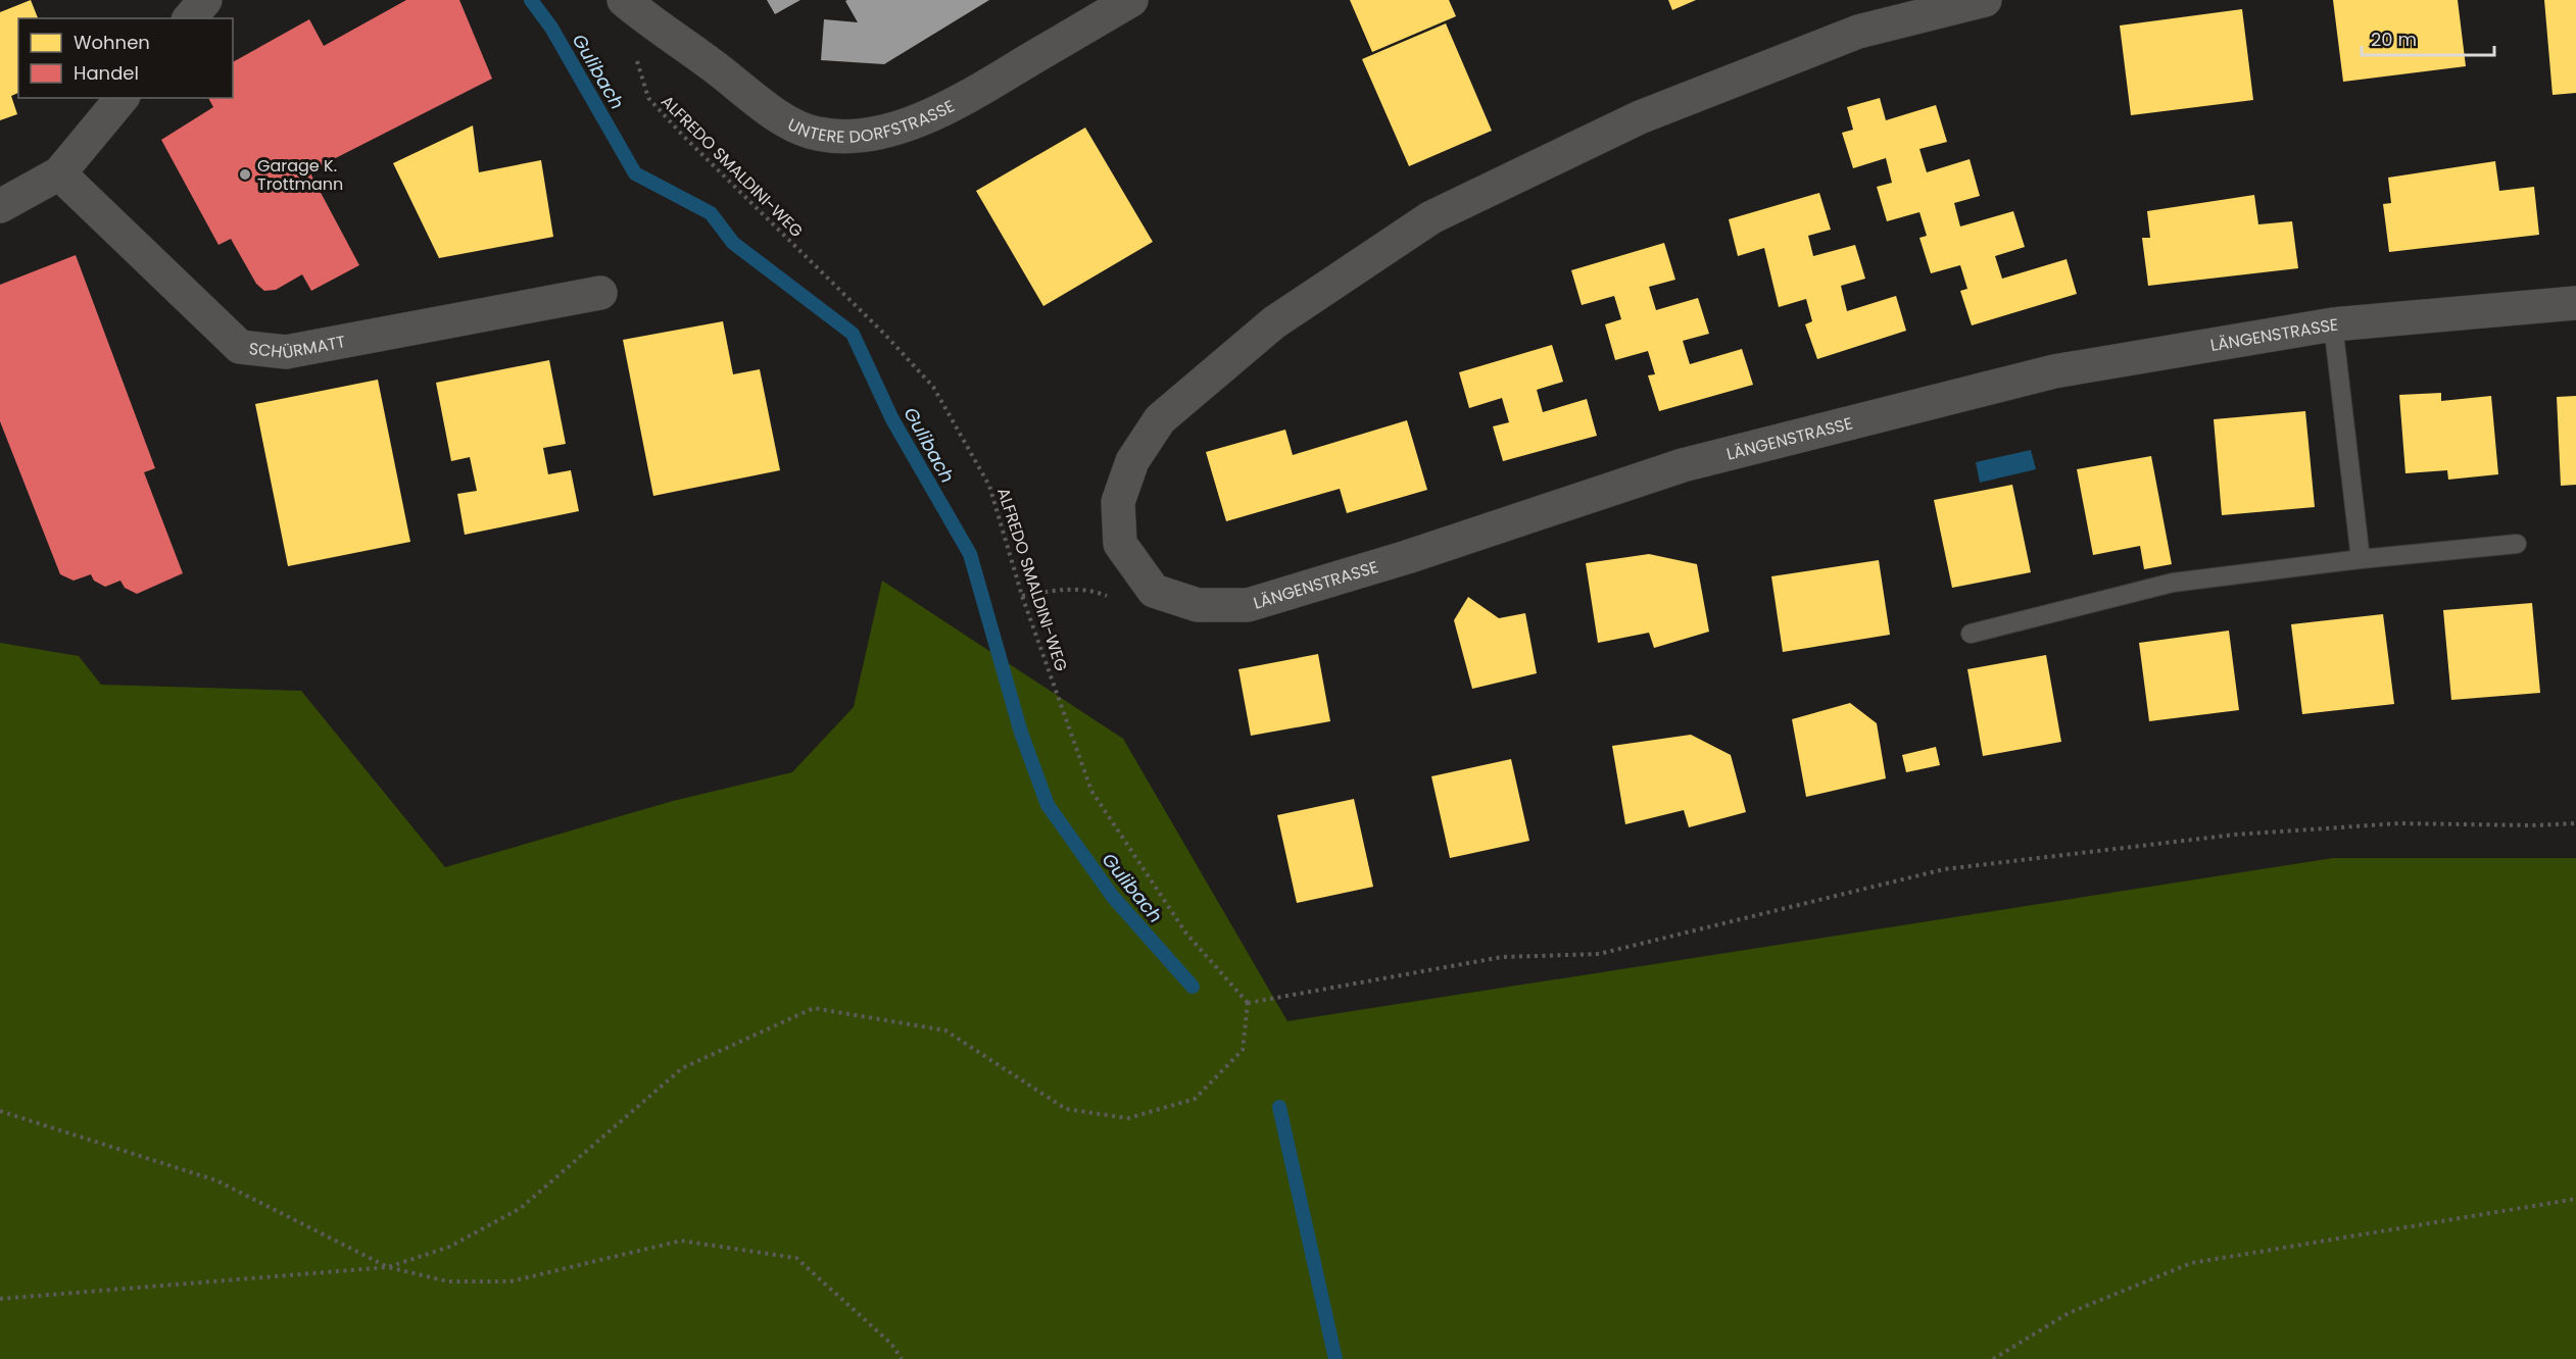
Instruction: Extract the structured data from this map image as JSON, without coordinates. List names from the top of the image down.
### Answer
{
  "streets": {
    "street": ["UNTERE DORFSTRASSE", "LÄNGENSTRASSE", "SCHÜRMATT"],
    "path": ["ALFREDO SMALDINI-WEG"]
  },
  "crossings": [
    ["UNTERE DORFSTRASSE", "ALFREDO SMALDINI-WEG"]
  ],
  "water": ["Gulibach"],
  "places": ["Garage K. Trottmann"],
  "legend": ["Wohnen", "Handel"],
  "scale_bar": "20 m"
}
